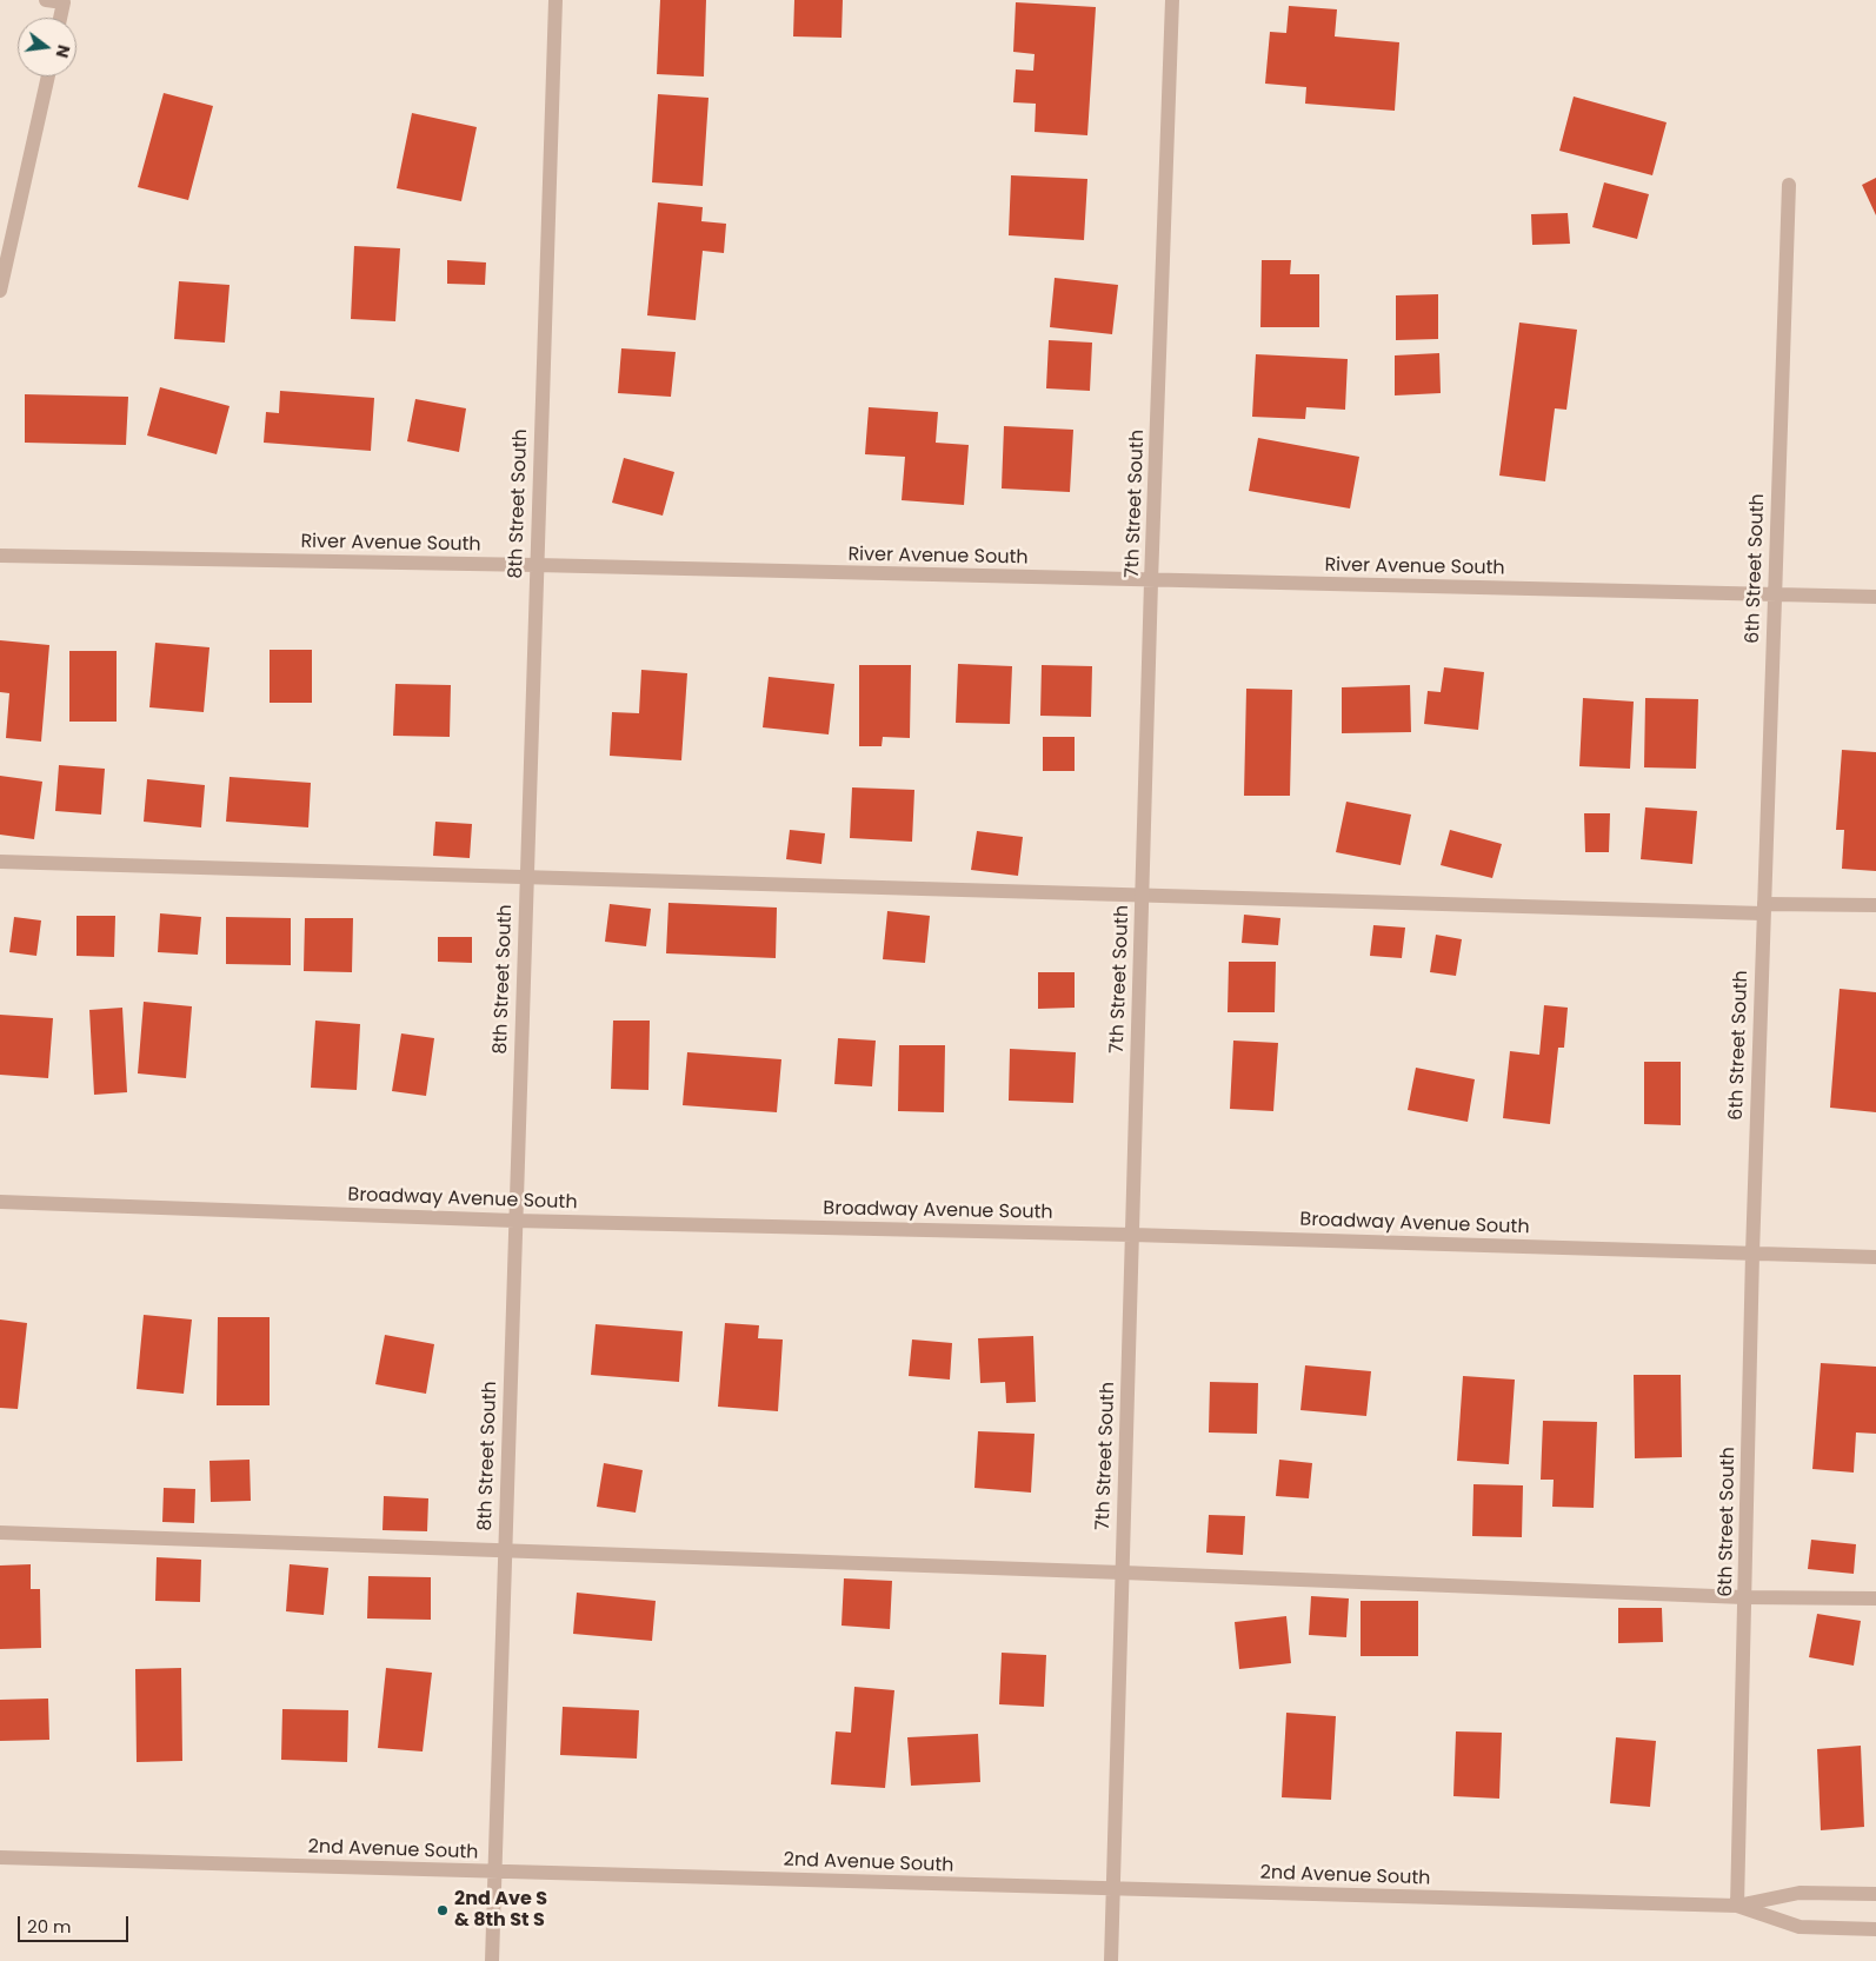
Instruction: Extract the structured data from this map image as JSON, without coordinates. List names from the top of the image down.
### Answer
{
  "streets": {
    "street": [
      "8th Street South",
      "7th Street South",
      "River Avenue South",
      "6th Street South",
      "Broadway Avenue South",
      "2nd Avenue South"
    ]
  },
  "crossings": [
    ["8th Street South", "River Avenue South"],
    ["8th Street South", "Broadway Avenue South"],
    ["8th Street South", "2nd Avenue South"],
    ["7th Street South", "River Avenue South"],
    ["7th Street South", "Broadway Avenue South"],
    ["7th Street South", "2nd Avenue South"],
    ["River Avenue South", "6th Street South"],
    ["6th Street South", "Broadway Avenue South"],
    ["6th Street South", "2nd Avenue South"]
  ],
  "places": ["2nd Ave S & 8th St S"],
  "scale_bar": "20 m",
  "north": "right"
}
